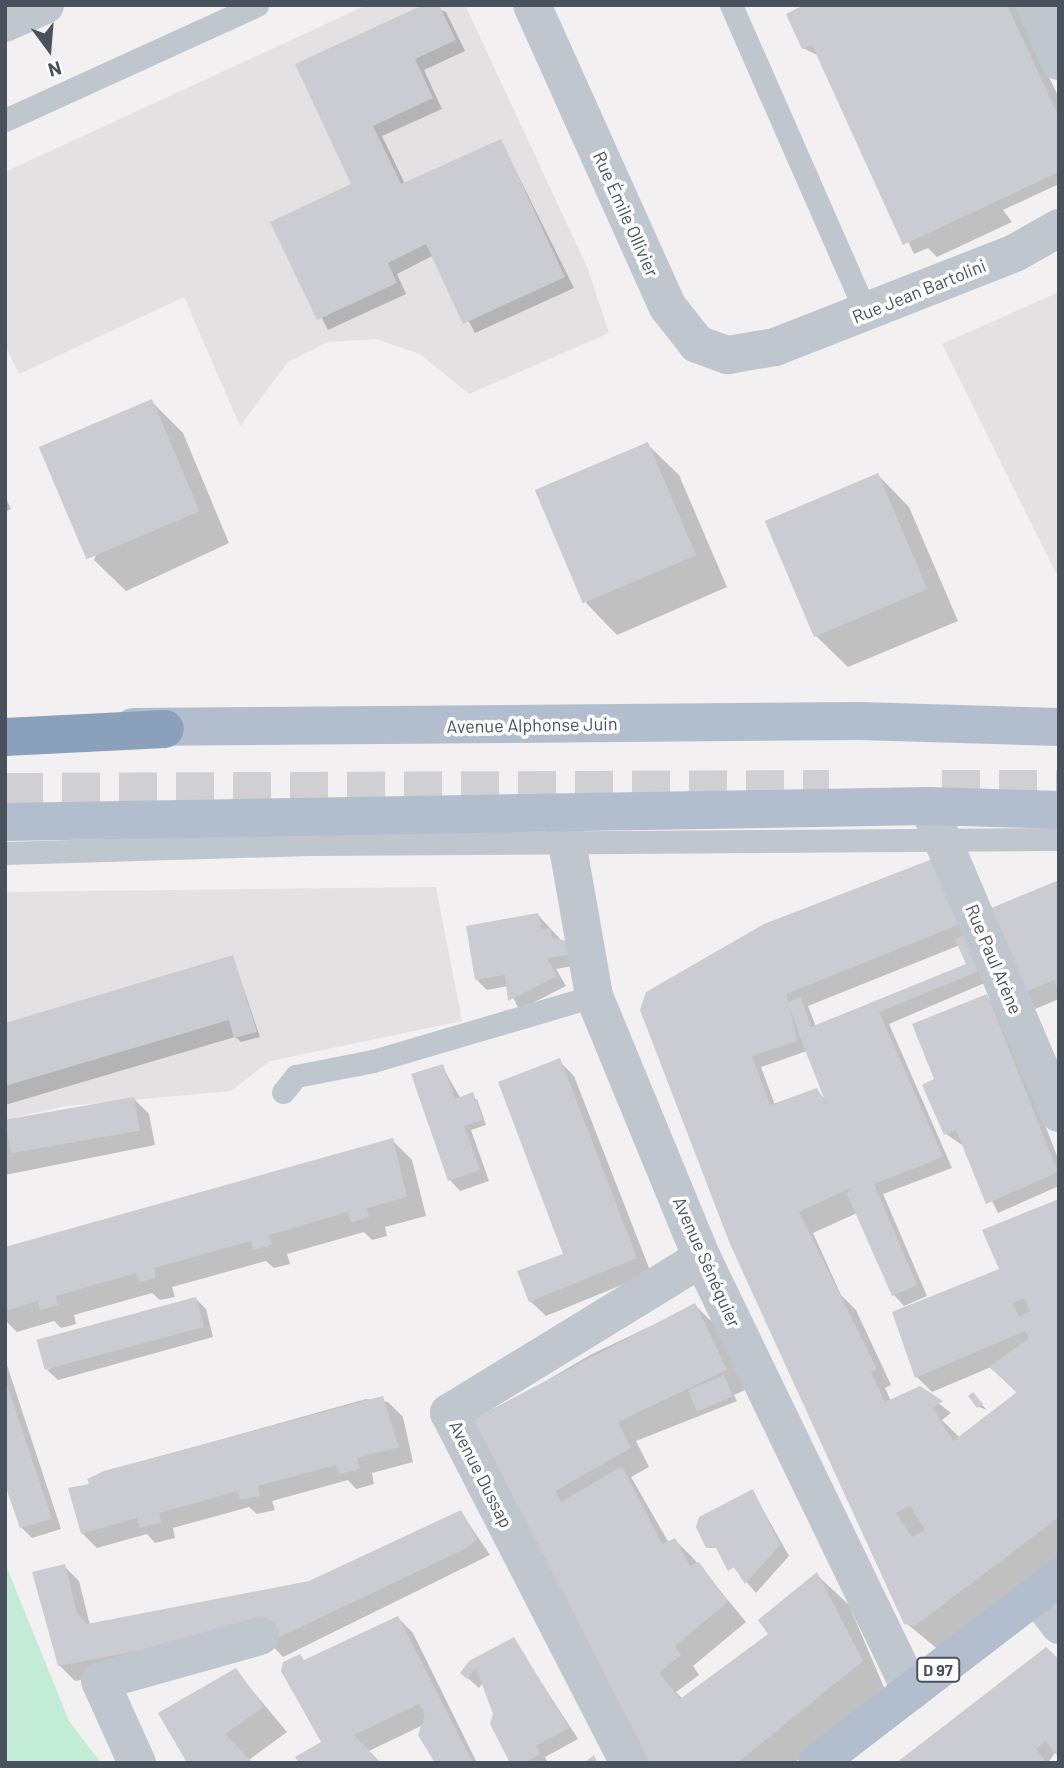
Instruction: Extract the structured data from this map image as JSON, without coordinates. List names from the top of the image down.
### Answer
{
  "streets": {
    "main road": ["Avenue Alphonse Juin", "D 97"],
    "street": [
      "Rue Émile Ollivier",
      "Rue Jean Bartolini",
      "Rue Paul Arène",
      "Avenue Sénéquier",
      "Avenue Dussap"
    ]
  },
  "crossings": [
    ["Rue Émile Ollivier", "Rue Jean Bartolini"],
    ["Avenue Sénéquier", "Avenue Dussap"],
    ["Avenue Sénéquier", "D 97"]
  ],
  "north": "bottom"
}
